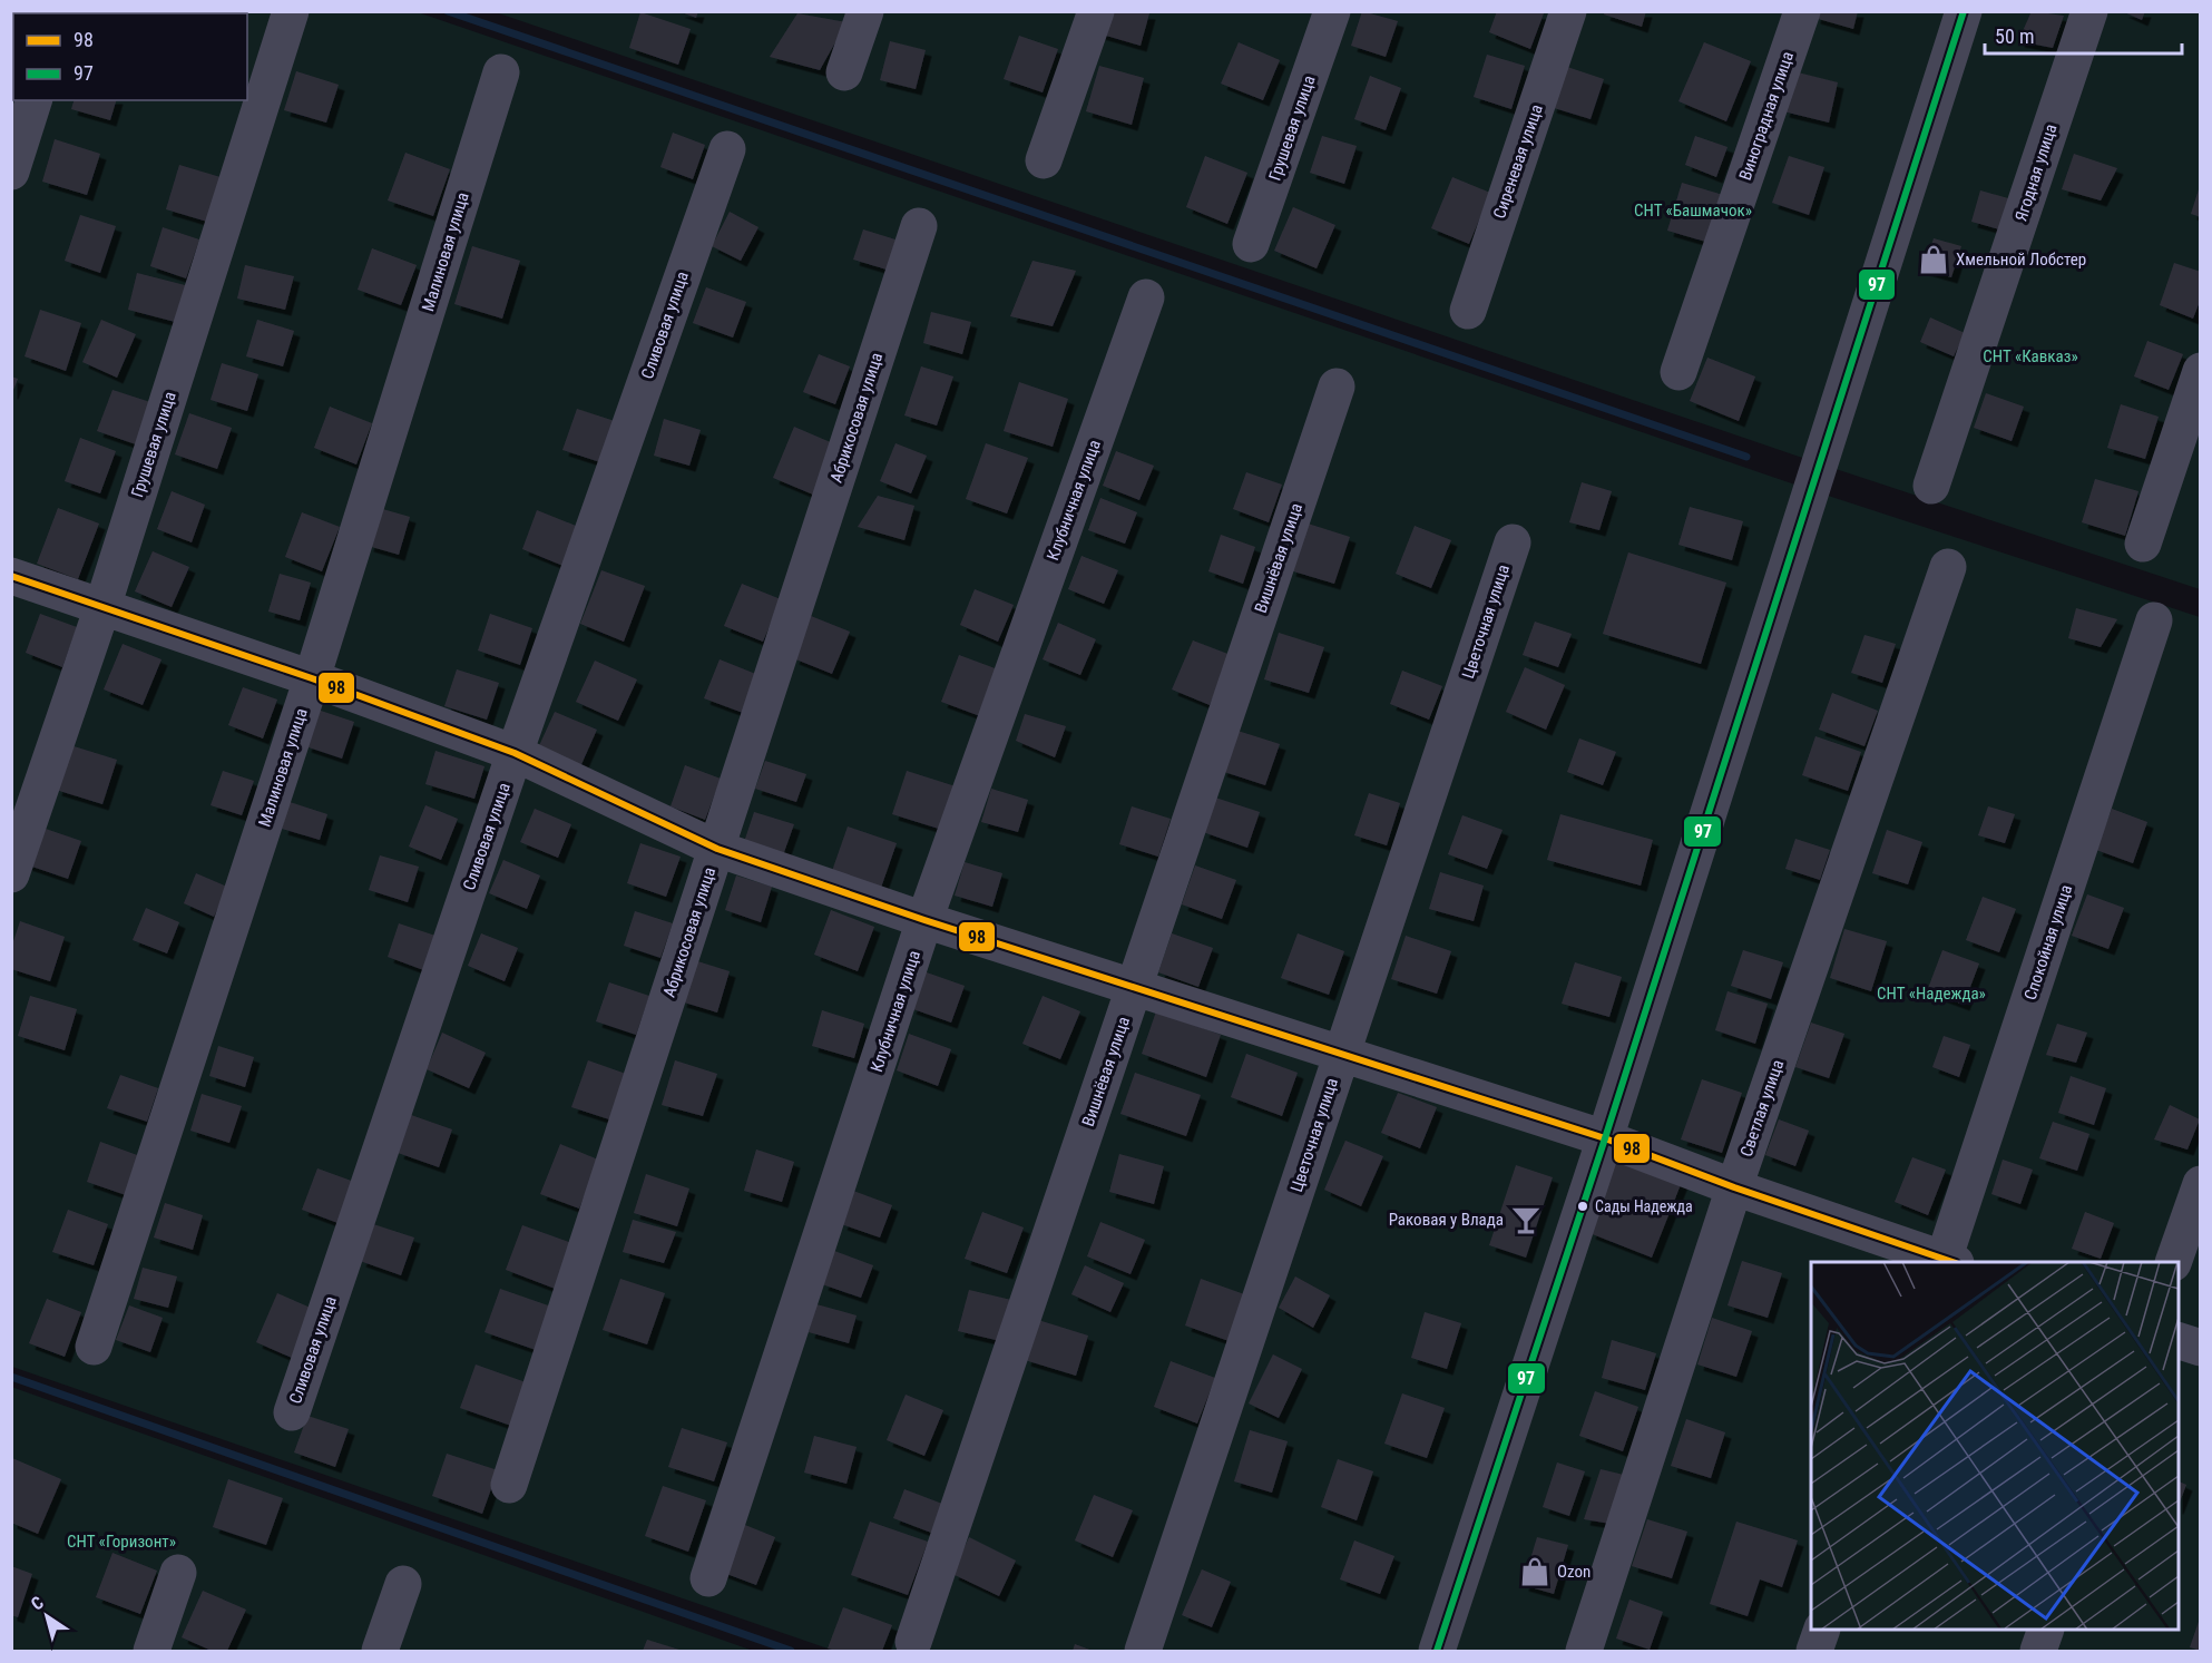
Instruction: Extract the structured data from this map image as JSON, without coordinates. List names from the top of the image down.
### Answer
{
  "streets": {
    "street": [
      "Виноградная улица",
      "Грушевая улица",
      "Сиреневая улица",
      "Ягодная улица",
      "Малиновая улица",
      "Сливовая улица",
      "Абрикосовая улица",
      "Клубничная улица",
      "Вишнёвая улица",
      "Цветочная улица",
      "Спокойная улица",
      "Светлая улица"
    ]
  },
  "parks": [
    "СНТ «Башмачок»",
    "СНТ «Кавказ»",
    "СНТ «Надежда»",
    "СНТ «Горизонт»"
  ],
  "places": {
    "shop": ["Хмельной Лобстер", "Ozon"],
    "other": ["Сады Надежда"],
    "bar": ["Раковая у Влада"]
  },
  "lines": ["transit line 97", "transit line 98"],
  "legend": ["98", "97"],
  "scale_bar": "50 m",
  "north": "top left"
}
